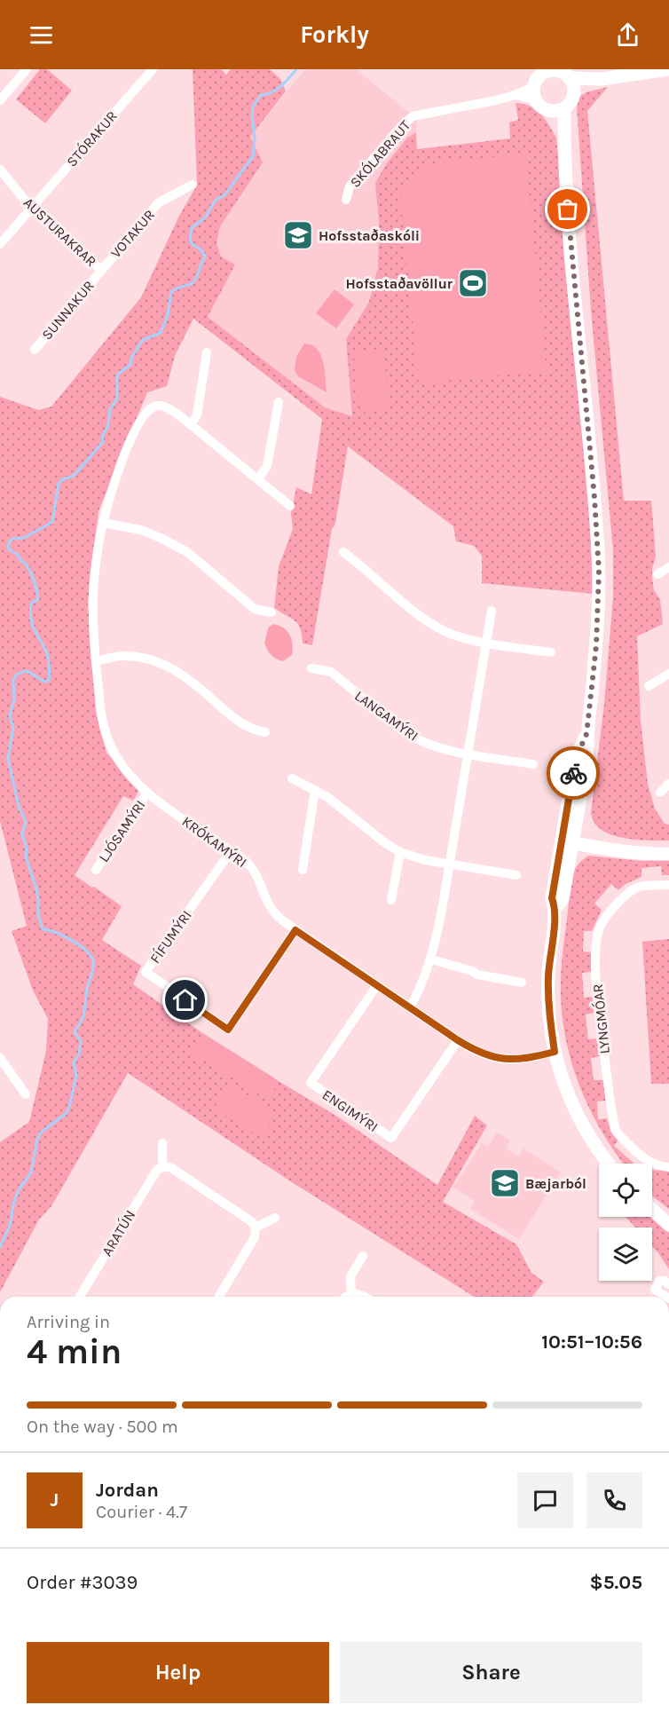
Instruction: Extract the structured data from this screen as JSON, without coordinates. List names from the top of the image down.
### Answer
{
  "streets": {
    "street": [
      "STÓRAKUR",
      "SKÓLABRAUT",
      "AUSTURAKRAR",
      "VOTAKUR",
      "SUNNAKUR",
      "LANGAMÝRI",
      "LJÓSAMÝRI",
      "KRÓKAMÝRI",
      "FÍFUMÝRI",
      "LYNGMÓAR",
      "ENGIMÝRI",
      "ARATÚN"
    ]
  },
  "crossings": [
    ["STÓRAKUR", "AUSTURAKRAR"],
    ["AUSTURAKRAR", "VOTAKUR"],
    ["AUSTURAKRAR", "SUNNAKUR"],
    ["VOTAKUR", "SUNNAKUR"],
    ["LJÓSAMÝRI", "KRÓKAMÝRI"],
    ["KRÓKAMÝRI", "FÍFUMÝRI"],
    ["KRÓKAMÝRI", "ENGIMÝRI"]
  ],
  "places": {
    "school or university": ["Hofsstaðaskóli", "Bæjarból"],
    "sports": ["Hofsstaðavöllur"]
  },
  "page": {
    "header": "Forkly",
    "heading": ["4 min", "Arriving in", "10:51–10:56"],
    "panel": [
      "Jordan",
      "Courier · 4.7",
      "Order #3039",
      "$5.05"
    ],
    "bar": "On the way · 500 m",
    "round": "J",
    "buttons": ["Help", "Share"]
  }
}
